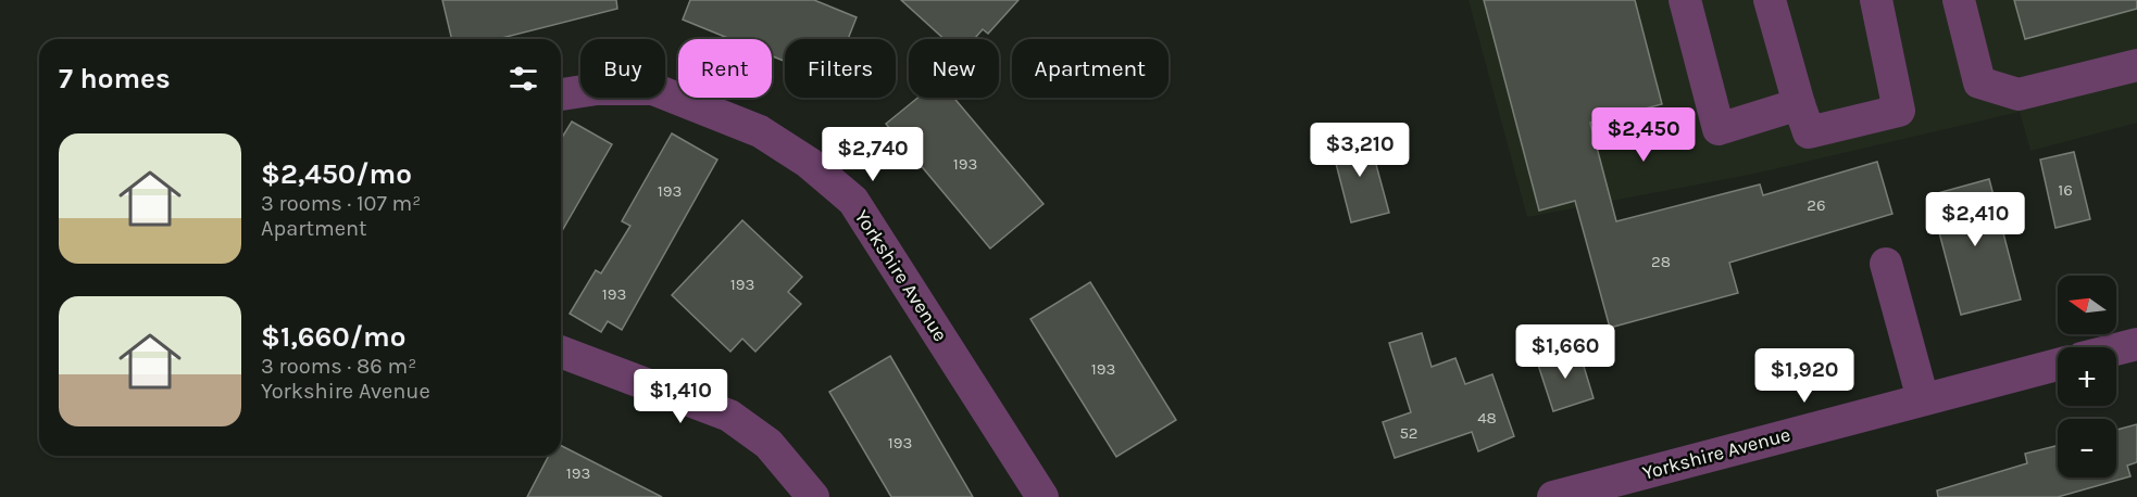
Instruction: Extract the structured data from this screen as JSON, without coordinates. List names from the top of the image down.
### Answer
{
  "streets": {
    "street": ["Yorkshire Avenue"]
  },
  "house_numbers": [
    "193",
    "16",
    "193",
    "26",
    "28",
    "193",
    "193",
    "193",
    "48",
    "52",
    "193",
    "193"
  ],
  "north": "left",
  "page": {
    "chip": [
      "Buy",
      "Rent",
      "Filters",
      "New",
      "Apartment"
    ],
    "heading": "7 homes",
    "price": [
      "$2,450",
      "$3,210",
      "$2,740",
      "$2,410",
      "$1,660",
      "$1,920",
      "$1,410"
    ],
    "list": [
      {
        "name": "$2,450/mo",
        "note": "3 rooms · 107 m² · Apartment"
      },
      {
        "name": "$1,660/mo",
        "note": "3 rooms · 86 m² · Yorkshire Avenue"
      }
    ],
    "map_buttons": ["+", "−"]
  }
}
